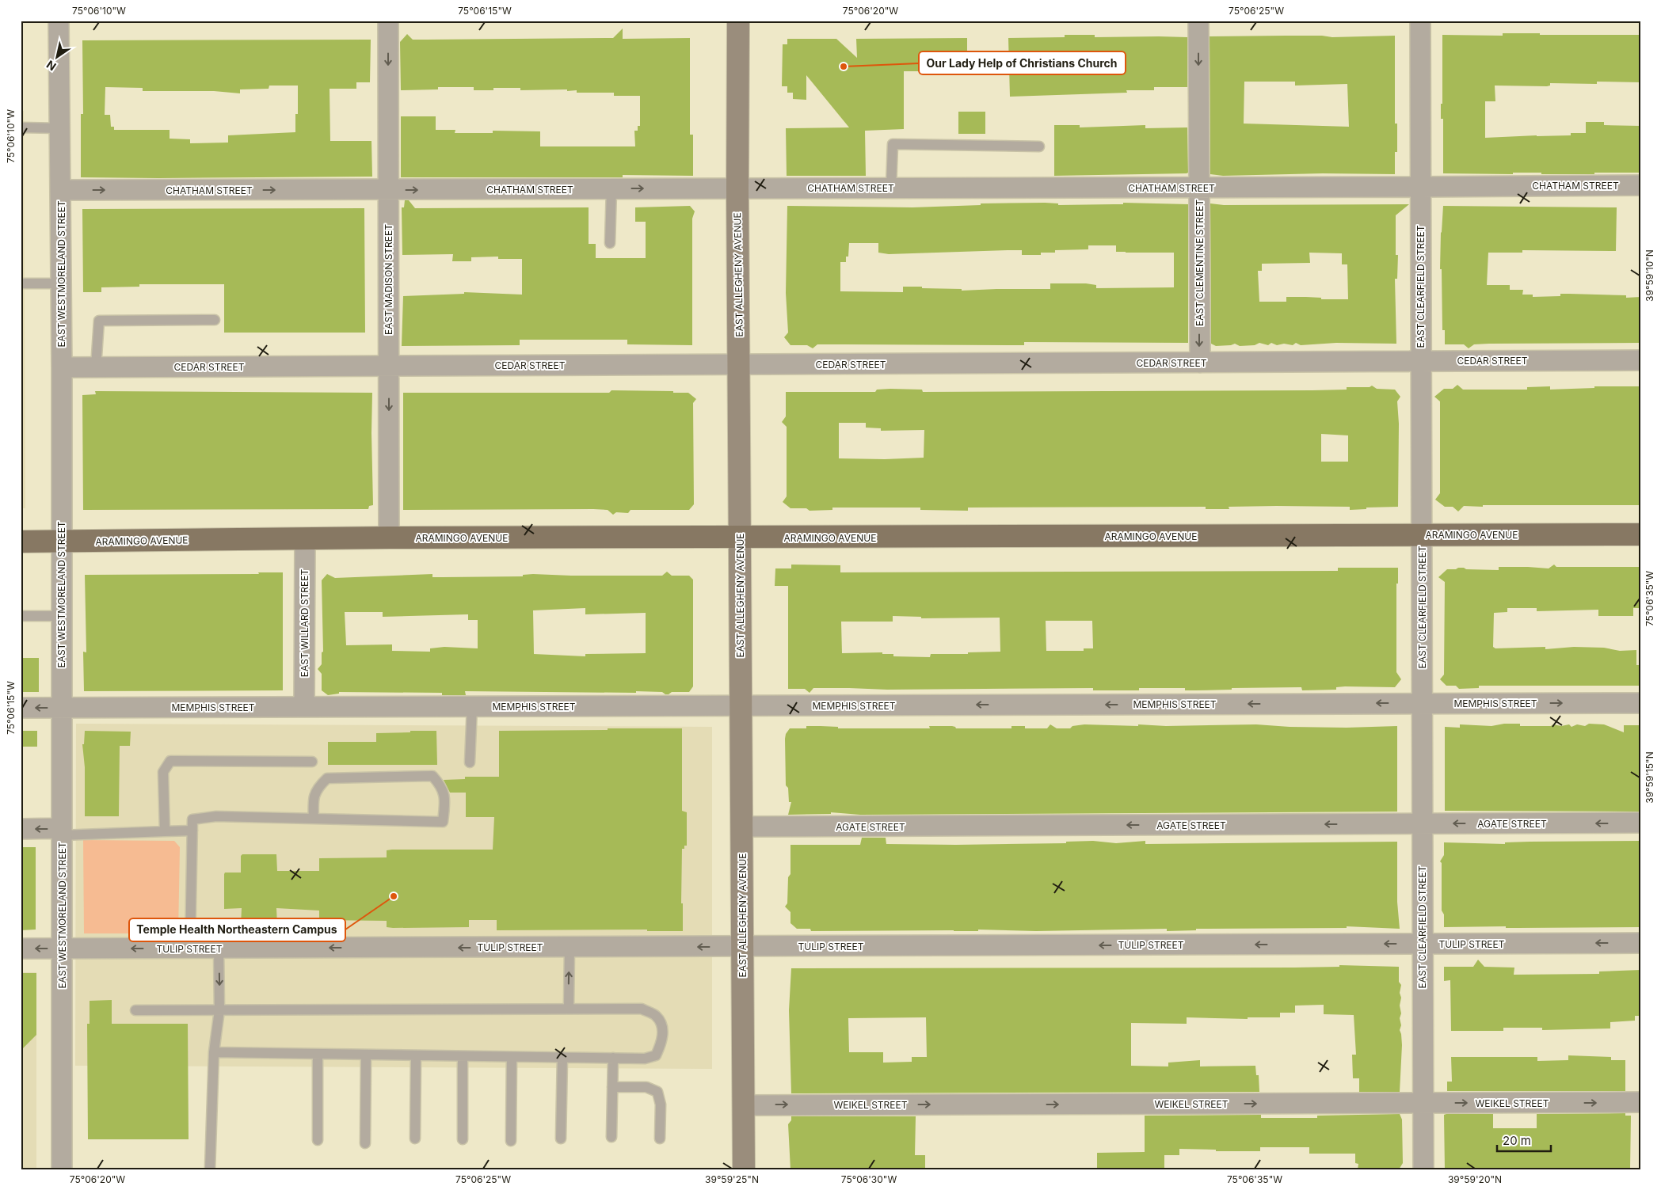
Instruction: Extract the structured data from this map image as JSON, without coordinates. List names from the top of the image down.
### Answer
{
  "streets": {
    "main road": ["EAST ALLEGHENY AVENUE", "ARAMINGO AVENUE"],
    "street": [
      "CHATHAM STREET",
      "EAST CLEMENTINE STREET",
      "EAST WESTMORELAND STREET",
      "EAST MADISON STREET",
      "EAST CLEARFIELD STREET",
      "CEDAR STREET",
      "EAST WILLARD STREET",
      "MEMPHIS STREET",
      "AGATE STREET",
      "TULIP STREET",
      "WEIKEL STREET"
    ]
  },
  "crossings": [
    ["CHATHAM STREET", "EAST CLEMENTINE STREET"],
    ["CHATHAM STREET", "EAST WESTMORELAND STREET"],
    ["CHATHAM STREET", "EAST ALLEGHENY AVENUE"],
    ["CHATHAM STREET", "EAST MADISON STREET"],
    ["CHATHAM STREET", "EAST CLEARFIELD STREET"],
    ["EAST CLEMENTINE STREET", "CEDAR STREET"],
    ["EAST WESTMORELAND STREET", "CEDAR STREET"],
    ["EAST WESTMORELAND STREET", "ARAMINGO AVENUE"],
    ["EAST WESTMORELAND STREET", "MEMPHIS STREET"],
    ["EAST WESTMORELAND STREET", "TULIP STREET"],
    ["EAST ALLEGHENY AVENUE", "CEDAR STREET"],
    ["EAST ALLEGHENY AVENUE", "ARAMINGO AVENUE"],
    ["EAST ALLEGHENY AVENUE", "MEMPHIS STREET"],
    ["EAST ALLEGHENY AVENUE", "AGATE STREET"],
    ["EAST ALLEGHENY AVENUE", "TULIP STREET"],
    ["EAST ALLEGHENY AVENUE", "WEIKEL STREET"],
    ["EAST MADISON STREET", "CEDAR STREET"],
    ["EAST MADISON STREET", "ARAMINGO AVENUE"],
    ["EAST CLEARFIELD STREET", "CEDAR STREET"],
    ["EAST CLEARFIELD STREET", "ARAMINGO AVENUE"],
    ["EAST CLEARFIELD STREET", "MEMPHIS STREET"],
    ["EAST CLEARFIELD STREET", "AGATE STREET"],
    ["EAST CLEARFIELD STREET", "TULIP STREET"],
    ["EAST CLEARFIELD STREET", "WEIKEL STREET"],
    ["ARAMINGO AVENUE", "EAST WILLARD STREET"],
    ["EAST WILLARD STREET", "MEMPHIS STREET"]
  ],
  "one_way": [
    "CHATHAM STREET",
    "EAST CLEMENTINE STREET",
    "EAST MADISON STREET",
    "AGATE STREET",
    "TULIP STREET",
    "WEIKEL STREET"
  ],
  "places": ["Our Lady Help of Christians Church", "Temple Health Northeastern Campus"],
  "scale_bar": "20 m",
  "north": "bottom left",
  "coordinates": [
    "75°06'10\"W",
    "75°06'15\"W",
    "75°06'20\"W",
    "75°06'25\"W",
    "39°59'10\"N",
    "75°06'35\"W",
    "39°59'15\"N",
    "39°59'25\"N",
    "75°06'30\"W",
    "39°59'20\"N"
  ]
}
